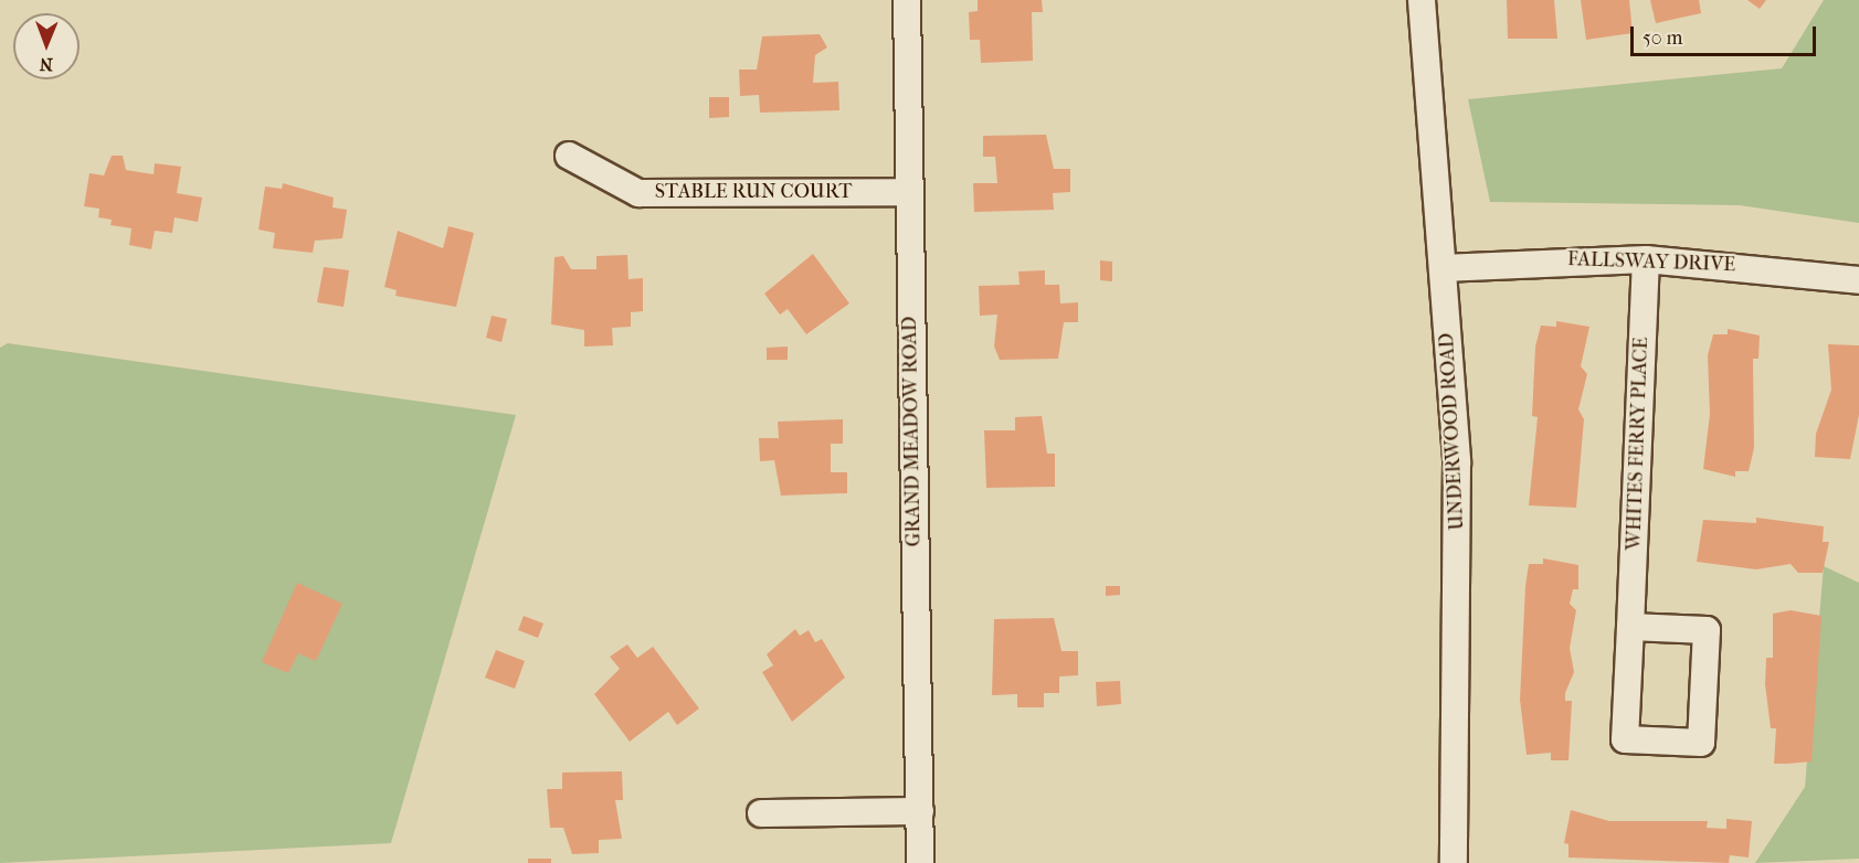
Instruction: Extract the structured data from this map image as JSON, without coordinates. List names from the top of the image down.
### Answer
{
  "streets": {
    "street": [
      "STABLE RUN COURT",
      "FALLSWAY DRIVE",
      "GRAND MEADOW ROAD",
      "UNDERWOOD ROAD",
      "WHITES FERRY PLACE"
    ]
  },
  "crossings": [
    ["STABLE RUN COURT", "GRAND MEADOW ROAD"],
    ["FALLSWAY DRIVE", "UNDERWOOD ROAD"],
    ["FALLSWAY DRIVE", "WHITES FERRY PLACE"]
  ],
  "scale_bar": "50 m",
  "north": "bottom"
}
